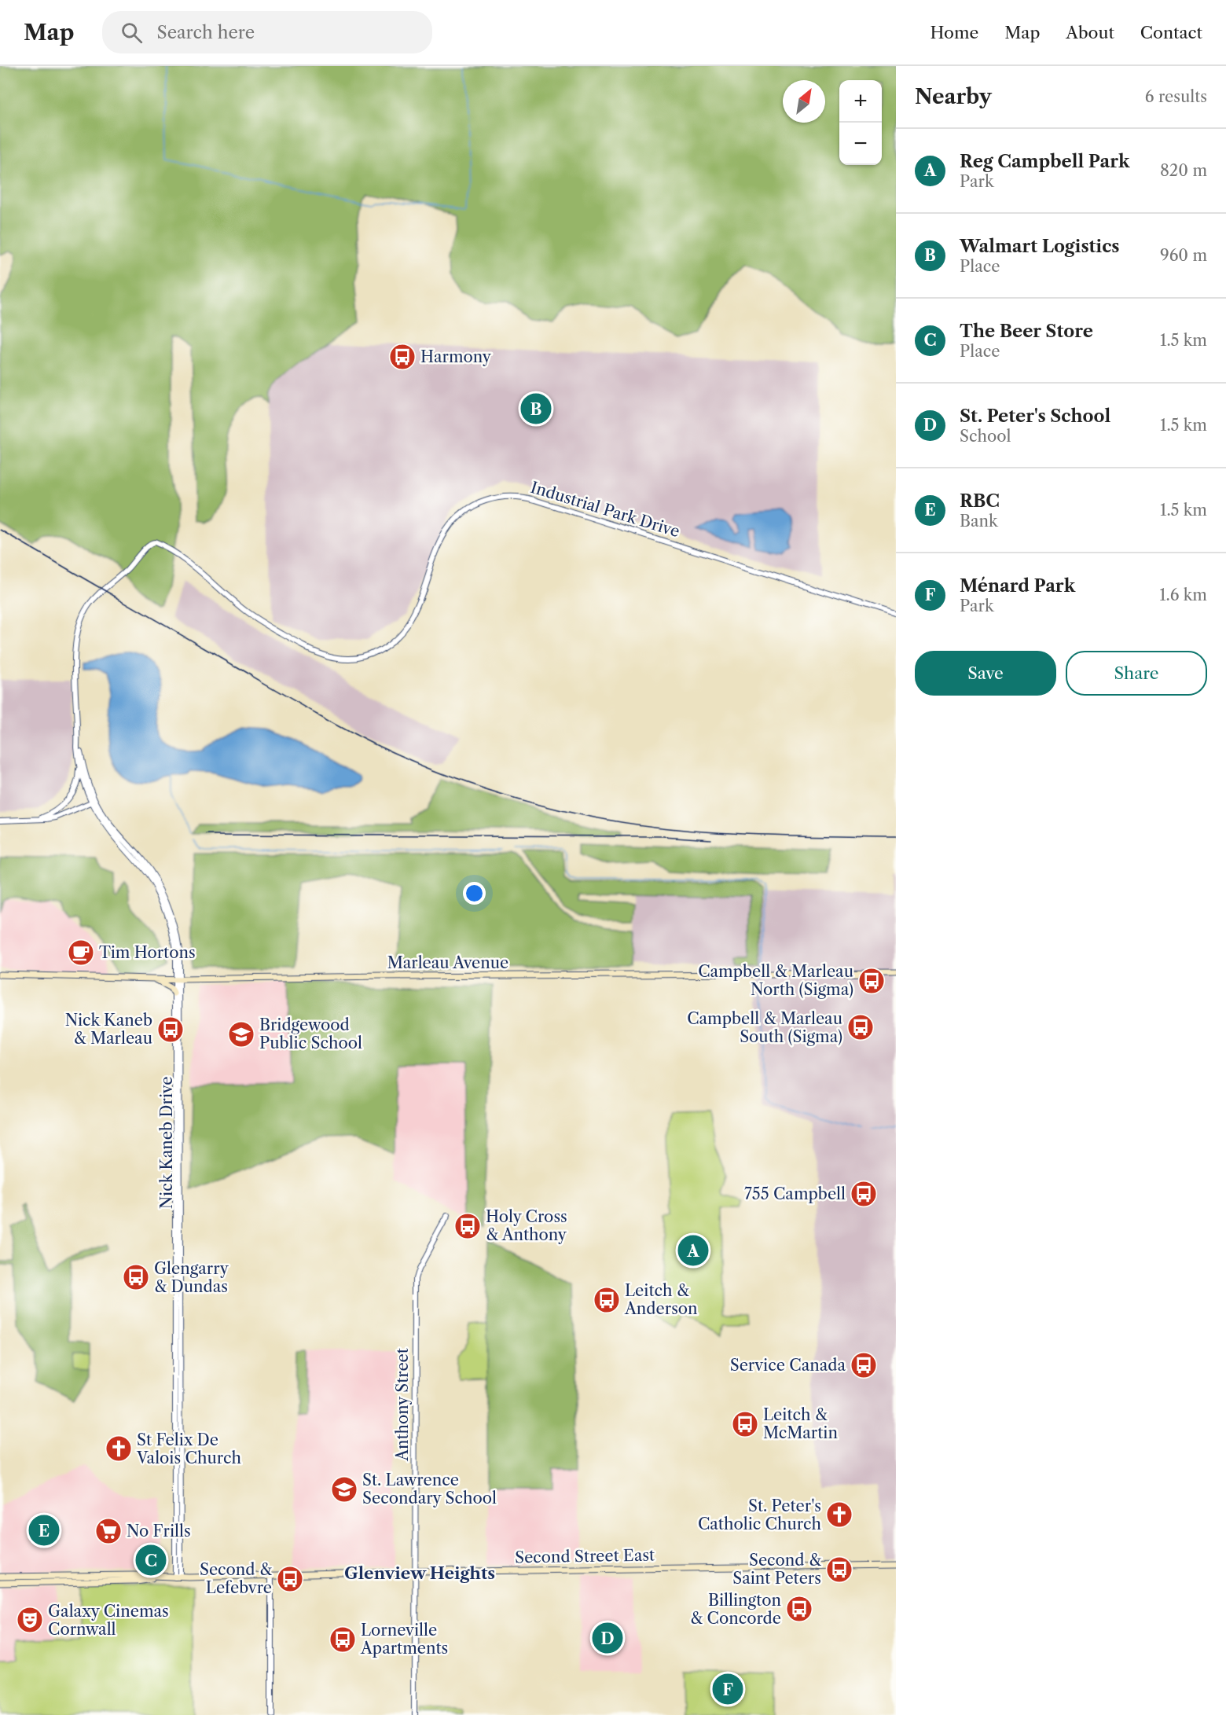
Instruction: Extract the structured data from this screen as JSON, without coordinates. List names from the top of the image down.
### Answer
{
  "streets": {
    "main road": ["Marleau Avenue", "Second Street East"],
    "street": ["Industrial Park Drive", "Nick Kaneb Drive", "Anthony Street"]
  },
  "crossings": [
    ["Industrial Park Drive", "Nick Kaneb Drive"],
    ["Marleau Avenue", "Nick Kaneb Drive"],
    ["Nick Kaneb Drive", "Second Street East"],
    ["Anthony Street", "Second Street East"]
  ],
  "districts": ["Glenview Heights"],
  "places": {
    "bus stop": [
      "Harmony",
      "Campbell & Marleau North (Sigma)",
      "Campbell & Marleau South (Sigma)",
      "Nick Kaneb & Marleau",
      "755 Campbell",
      "Holy Cross & Anthony",
      "Glengarry & Dundas",
      "Leitch & Anderson",
      "Service Canada",
      "Leitch & McMartin",
      "Second & Saint Peters",
      "Second & Lefebvre",
      "Billington & Concorde",
      "Lorneville Apartments"
    ],
    "cafe": ["Tim Hortons"],
    "school or university": ["Bridgewood Public School", "St. Lawrence Secondary School"],
    "church": ["St Felix De Valois Church", "St. Peter's Catholic Church"],
    "supermarket": ["No Frills"],
    "theatre": ["Galaxy Cinemas Cornwall"]
  },
  "north": "top right",
  "page": {
    "header": "Map",
    "search": "Search here",
    "nav": [
      "Home",
      "Map",
      "About",
      "Contact"
    ],
    "heading": ["Nearby", "6 results"],
    "map_buttons": ["+", "−"],
    "list": [
      {
        "mark": "A",
        "name": "Reg Campbell Park",
        "note": "Park",
        "value": "820 m"
      },
      {
        "mark": "B",
        "name": "Walmart Logistics",
        "note": "Place",
        "value": "960 m"
      },
      {
        "mark": "C",
        "name": "The Beer Store",
        "note": "Place",
        "value": "1.5 km"
      },
      {
        "mark": "D",
        "name": "St. Peter's School",
        "note": "School",
        "value": "1.5 km"
      },
      {
        "mark": "E",
        "name": "RBC",
        "note": "Bank",
        "value": "1.5 km"
      },
      {
        "mark": "F",
        "name": "Ménard Park",
        "note": "Park",
        "value": "1.6 km"
      }
    ],
    "pins": [
      "B",
      "A",
      "E",
      "C",
      "D",
      "F"
    ],
    "buttons": ["Save", "Share"]
  }
}
